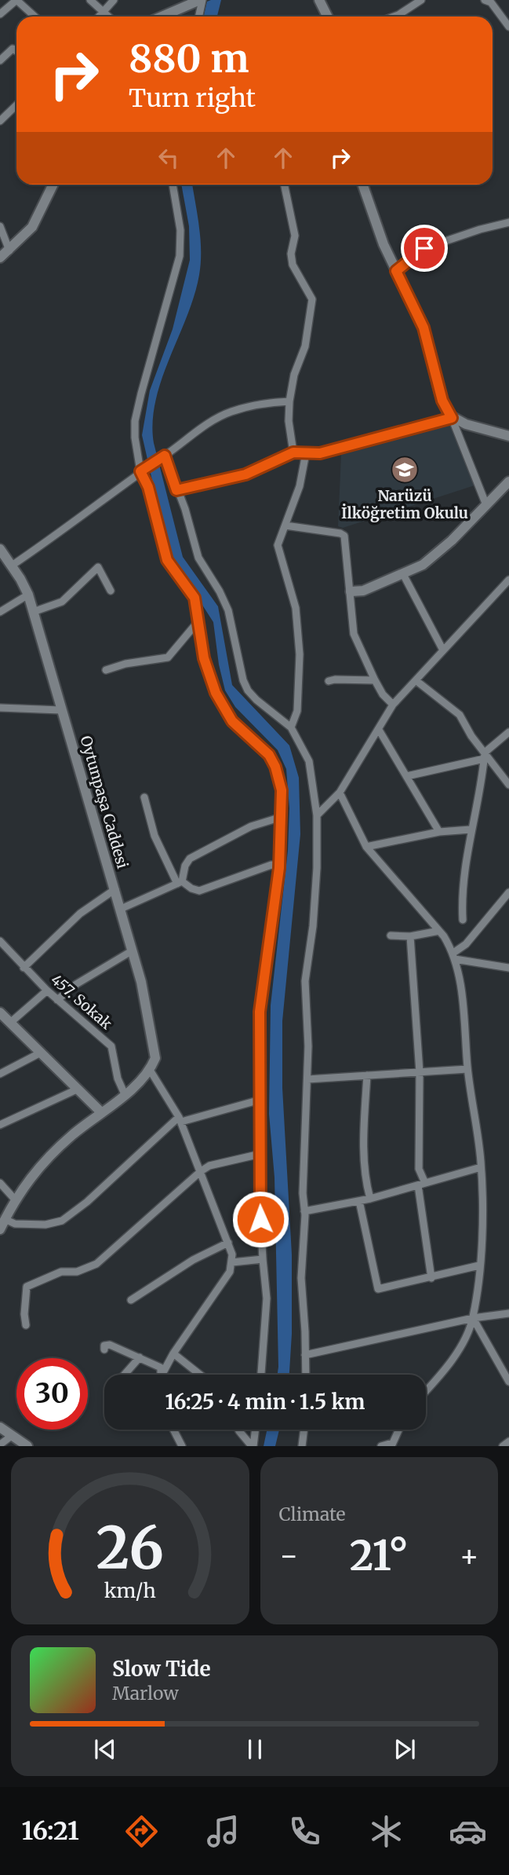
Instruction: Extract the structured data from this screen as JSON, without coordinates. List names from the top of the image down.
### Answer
{
  "streets": {
    "street": ["Oytunpaşa Caddesi", "457. Sokak"]
  },
  "places": {
    "school or university": ["Narüzü İlköğretim Okulu"]
  },
  "page": {
    "turn": ["880 m", "Turn right"],
    "limit": "30",
    "trip": "16:25 · 4 min · 1.5 km",
    "tile": "Climate",
    "heat": ["−", "21°", "+"],
    "song": ["Slow Tide", "Marlow"],
    "tabs": "16:21",
    "gauge": ["26", "km/h"]
  }
}
